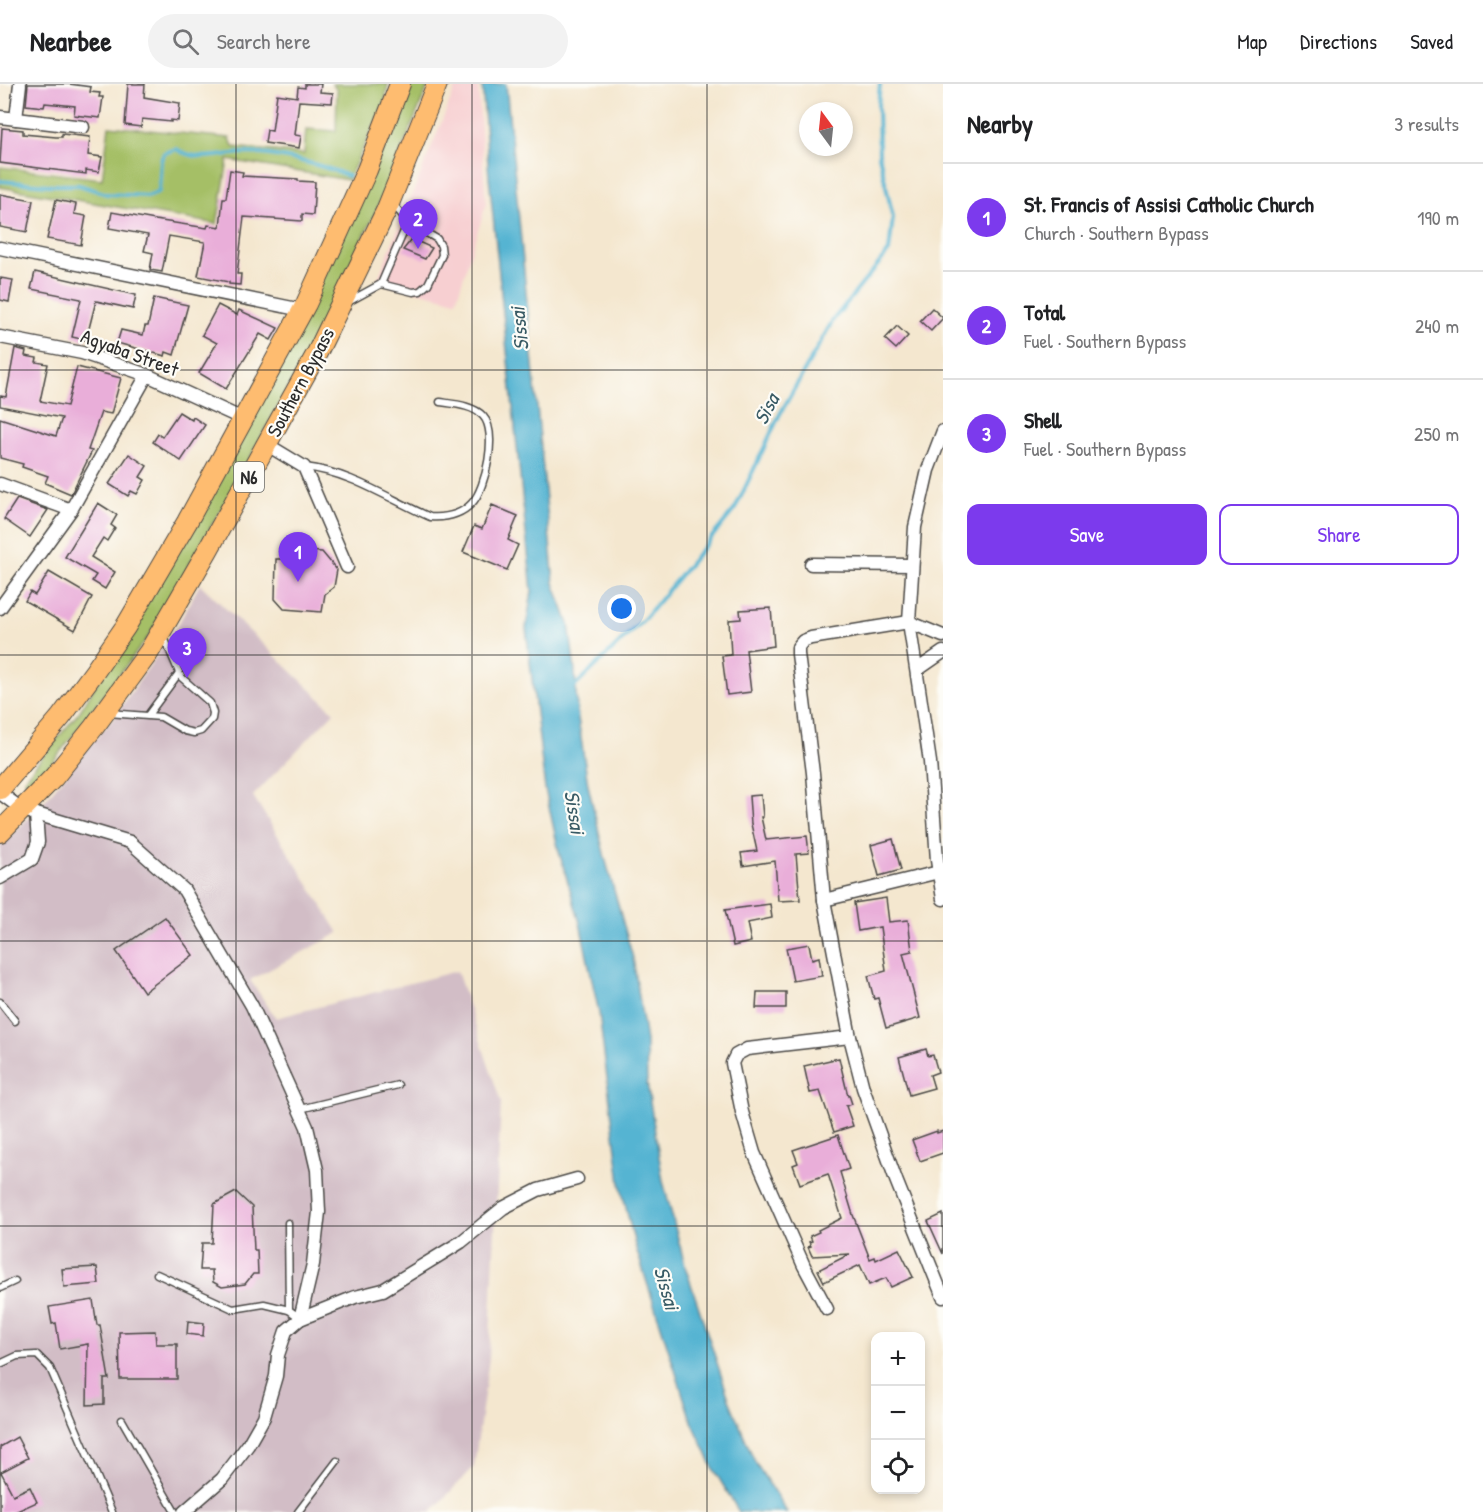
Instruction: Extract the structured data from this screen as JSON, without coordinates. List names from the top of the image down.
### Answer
{
  "streets": {
    "highway": ["Southern Bypass", "N6"],
    "street": ["Agyaba Street"]
  },
  "crossings": [
    ["Agyaba Street", "Southern Bypass"]
  ],
  "water": ["Sissai", "Sisa"],
  "north": "top",
  "page": {
    "header": "Nearbee",
    "search": "Search here",
    "nav": ["Map", "Directions", "Saved"],
    "heading": ["Nearby", "3 results"],
    "list": [
      {
        "mark": "1",
        "name": "St. Francis of Assisi Catholic Church",
        "note": "Church · Southern Bypass",
        "value": "190 m"
      },
      {
        "mark": "2",
        "name": "Total",
        "note": "Fuel · Southern Bypass",
        "value": "240 m"
      },
      {
        "mark": "3",
        "name": "Shell",
        "note": "Fuel · Southern Bypass",
        "value": "250 m"
      }
    ],
    "pins": ["2", "1", "3"],
    "buttons": ["Save", "Share"],
    "map_buttons": ["+", "−"]
  }
}
